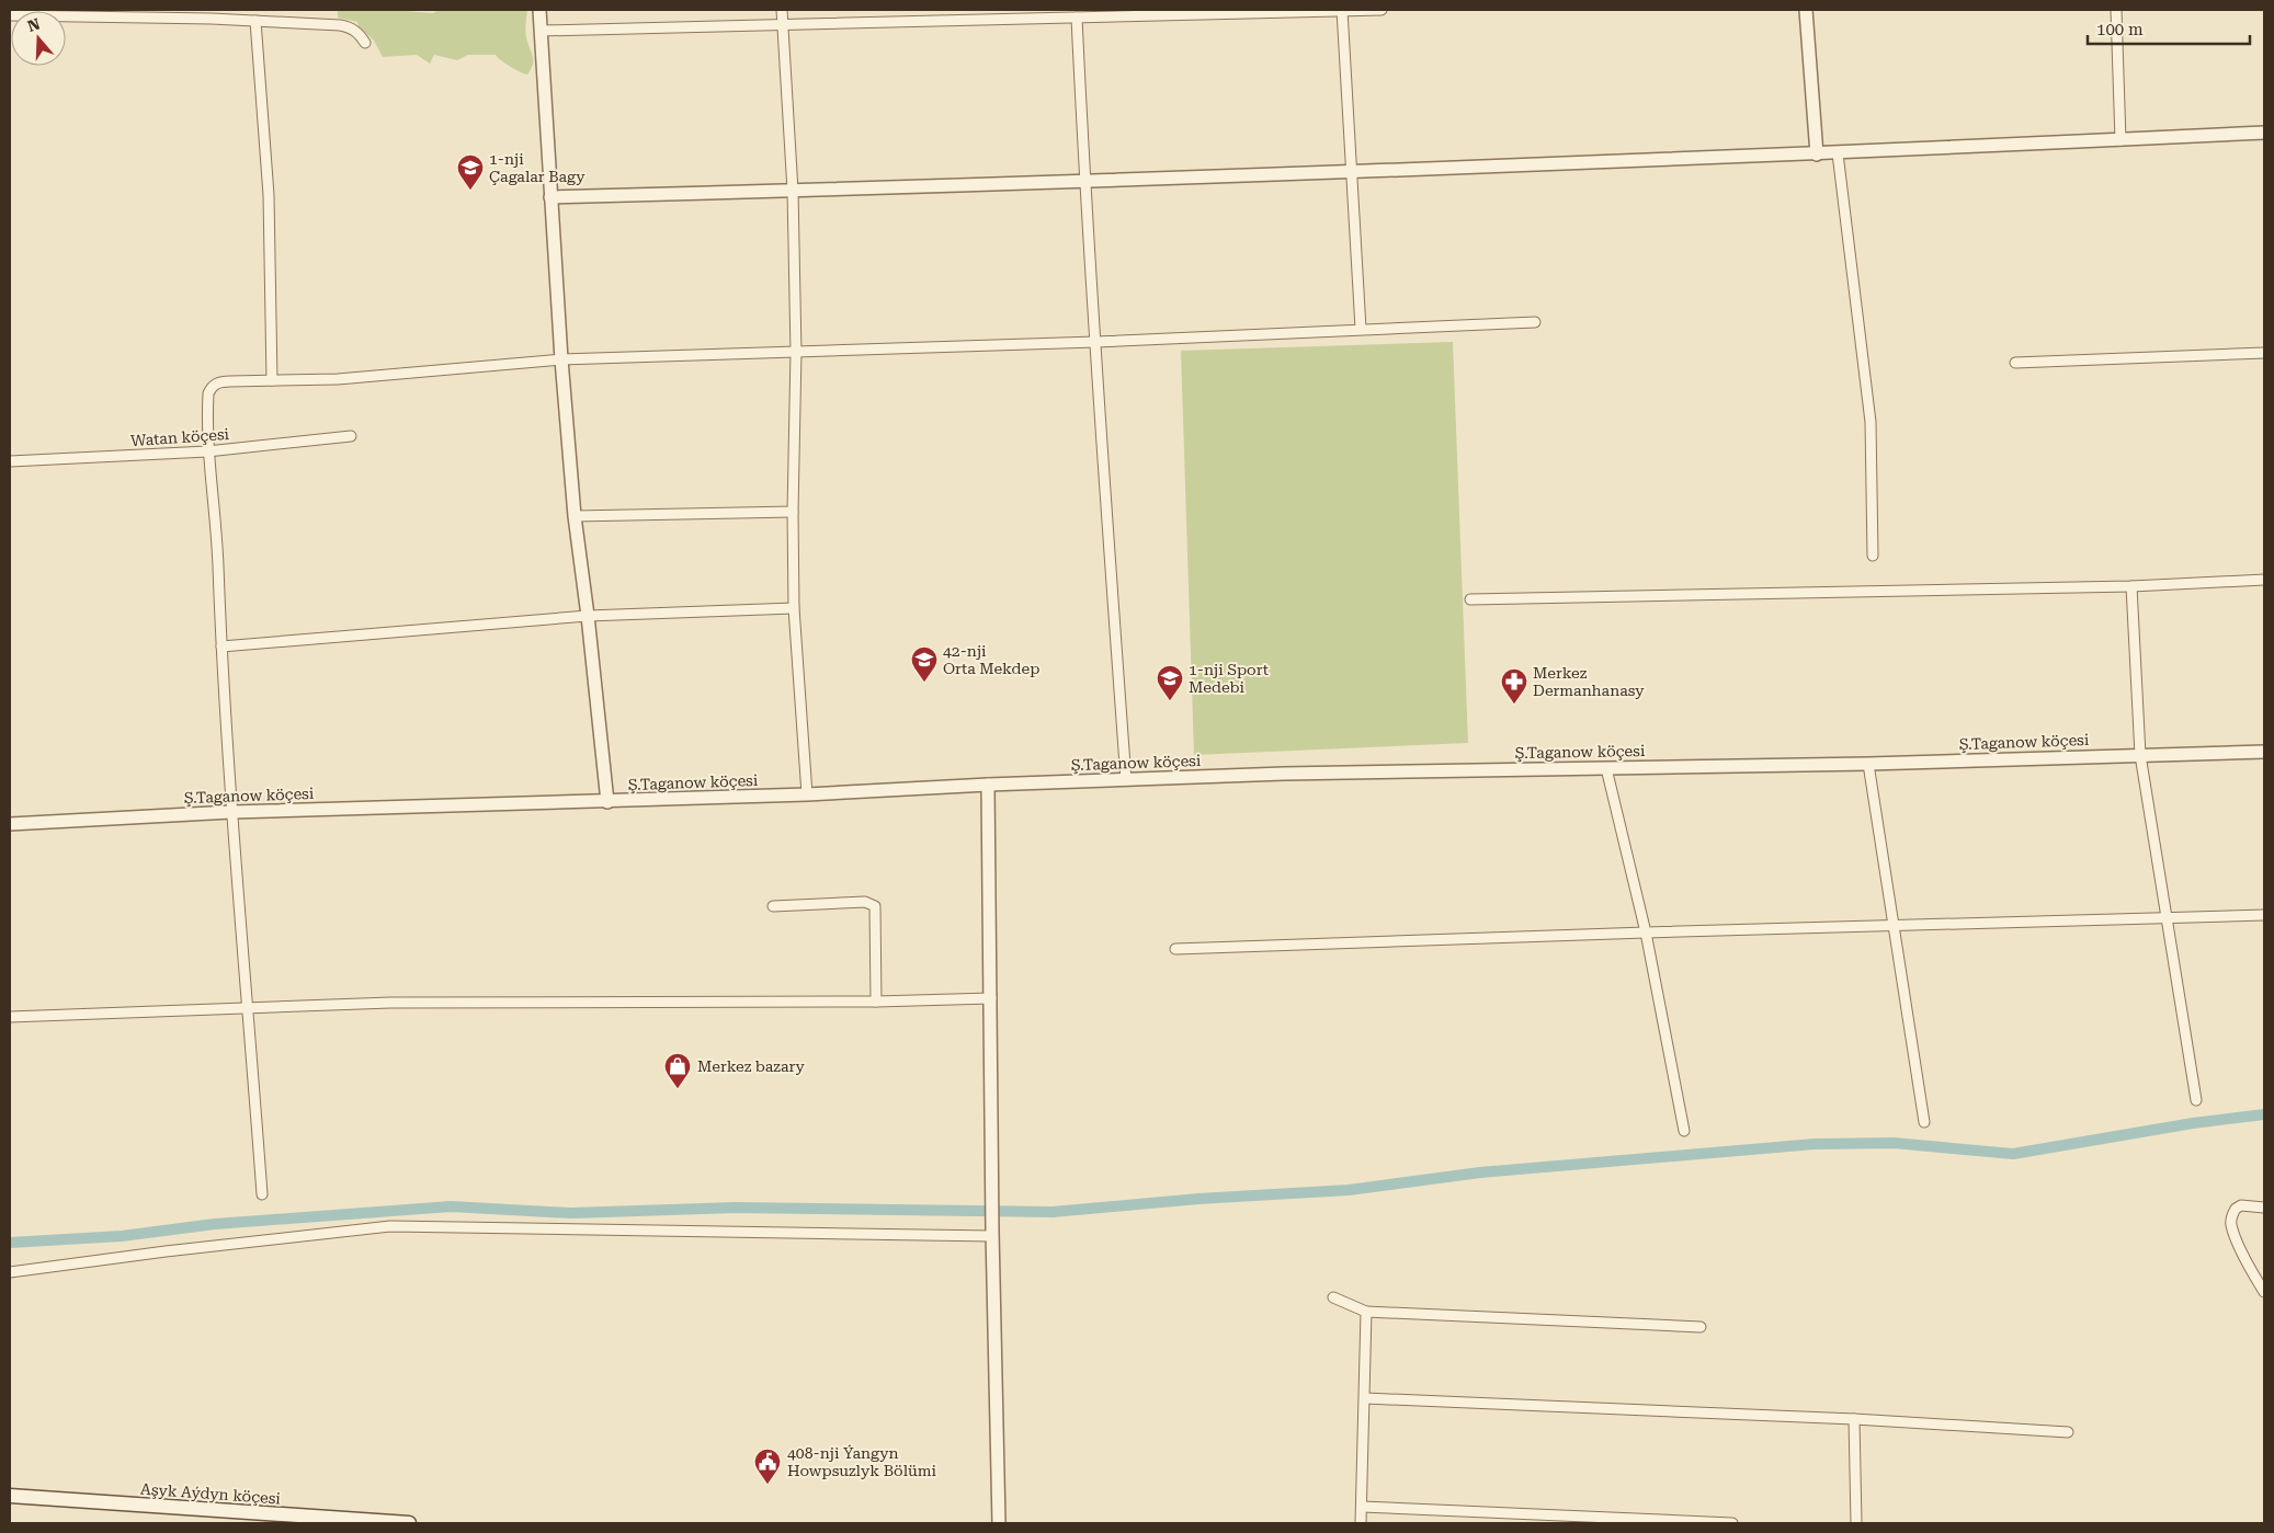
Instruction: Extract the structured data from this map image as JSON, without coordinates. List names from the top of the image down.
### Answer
{
  "streets": {
    "main road": ["Aşyk Aýdyn köçesi"],
    "street": ["Watan köçesi", "Ş.Taganow köçesi"]
  },
  "places": {
    "school or university": ["1-nji Çagalar Bagy", "42-nji Orta Mekdep", "1-nji Sport Medebi"],
    "pharmacy": ["Merkez Dermanhanasy"],
    "shop": ["Merkez bazary"],
    "public building": ["408-nji Ýangyn Howpsuzlyk Bölümi"]
  },
  "scale_bar": "100 m",
  "north": "top"
}
